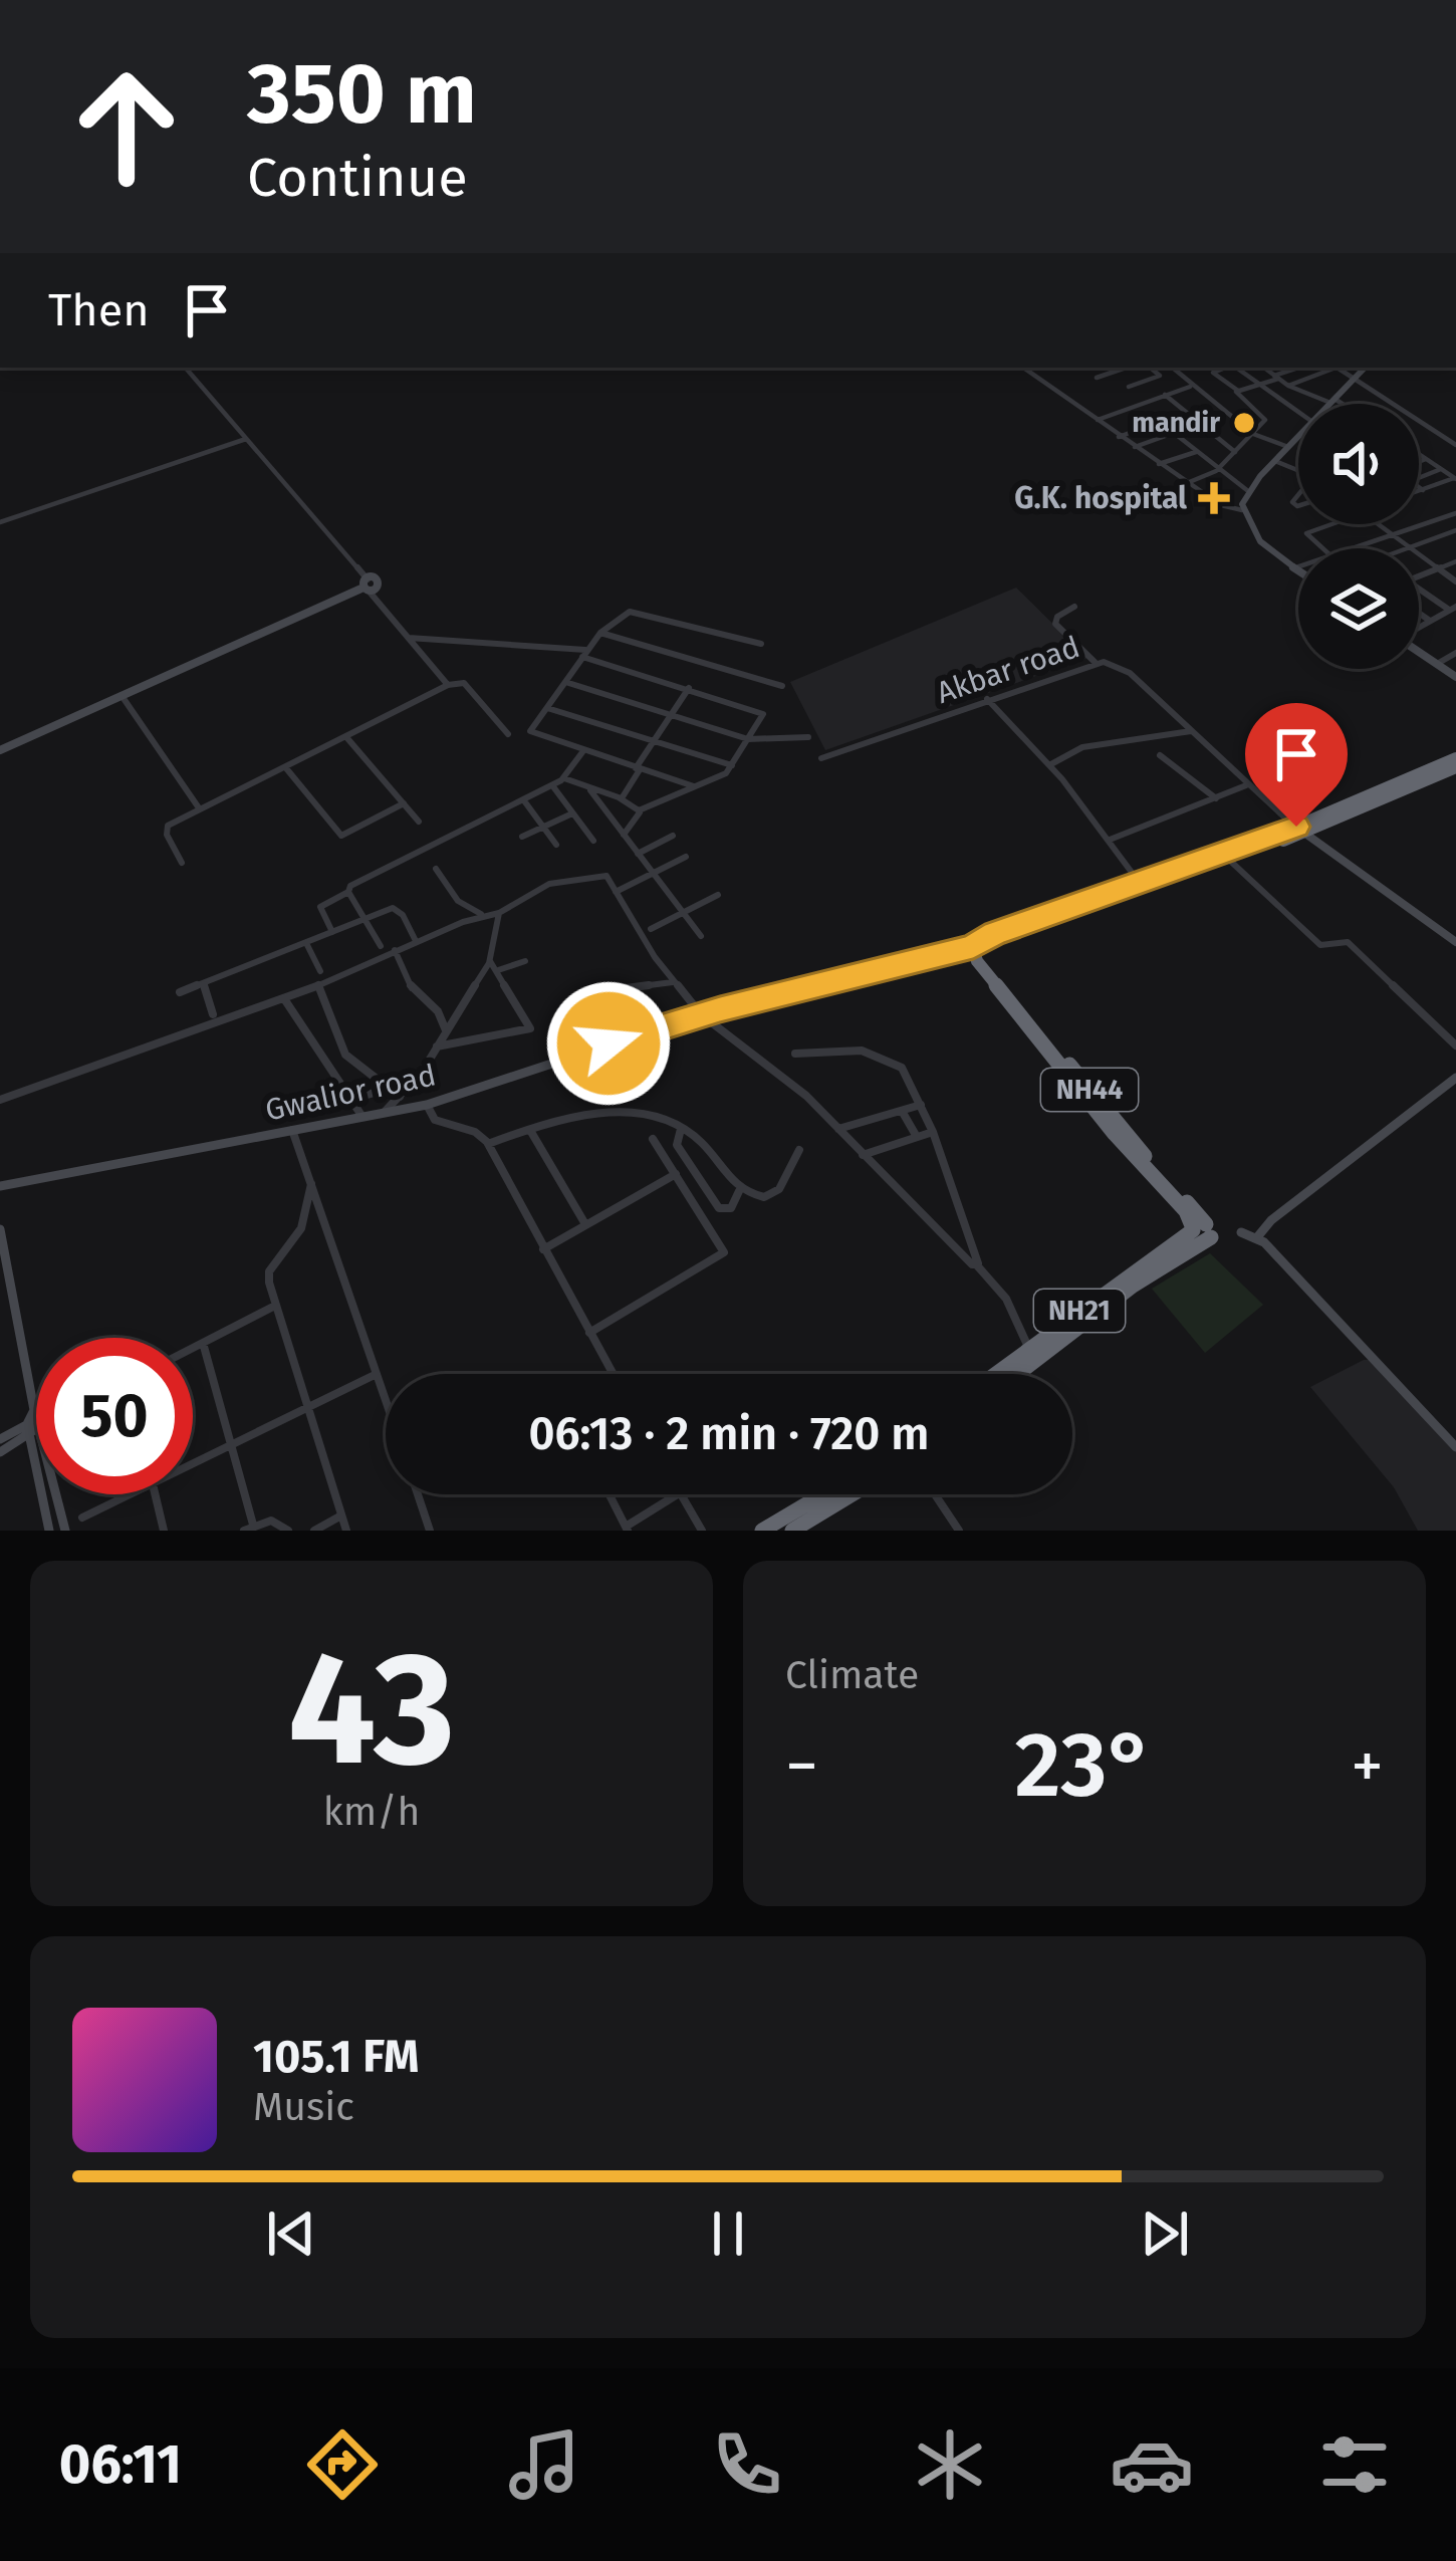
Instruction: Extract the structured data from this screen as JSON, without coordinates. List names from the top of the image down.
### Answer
{
  "streets": {
    "highway": ["NH44", "NH21"],
    "street": ["Akbar road", "Gwalior road"]
  },
  "crossings": [
    ["NH44", "Gwalior road"],
    ["NH44", "NH21"]
  ],
  "places": {
    "other": ["mandir"],
    "health": ["G.K. hospital"]
  },
  "page": {
    "turn": ["350 m", "Continue"],
    "then": "Then",
    "limit": "50",
    "trip": "06:13 · 2 min · 720 m",
    "tile": [
      ["43", "km/h"],
      "Climate"
    ],
    "heat": ["−", "23°", "+"],
    "song": ["105.1 FM", "Music"],
    "tabs": "06:11"
  }
}
